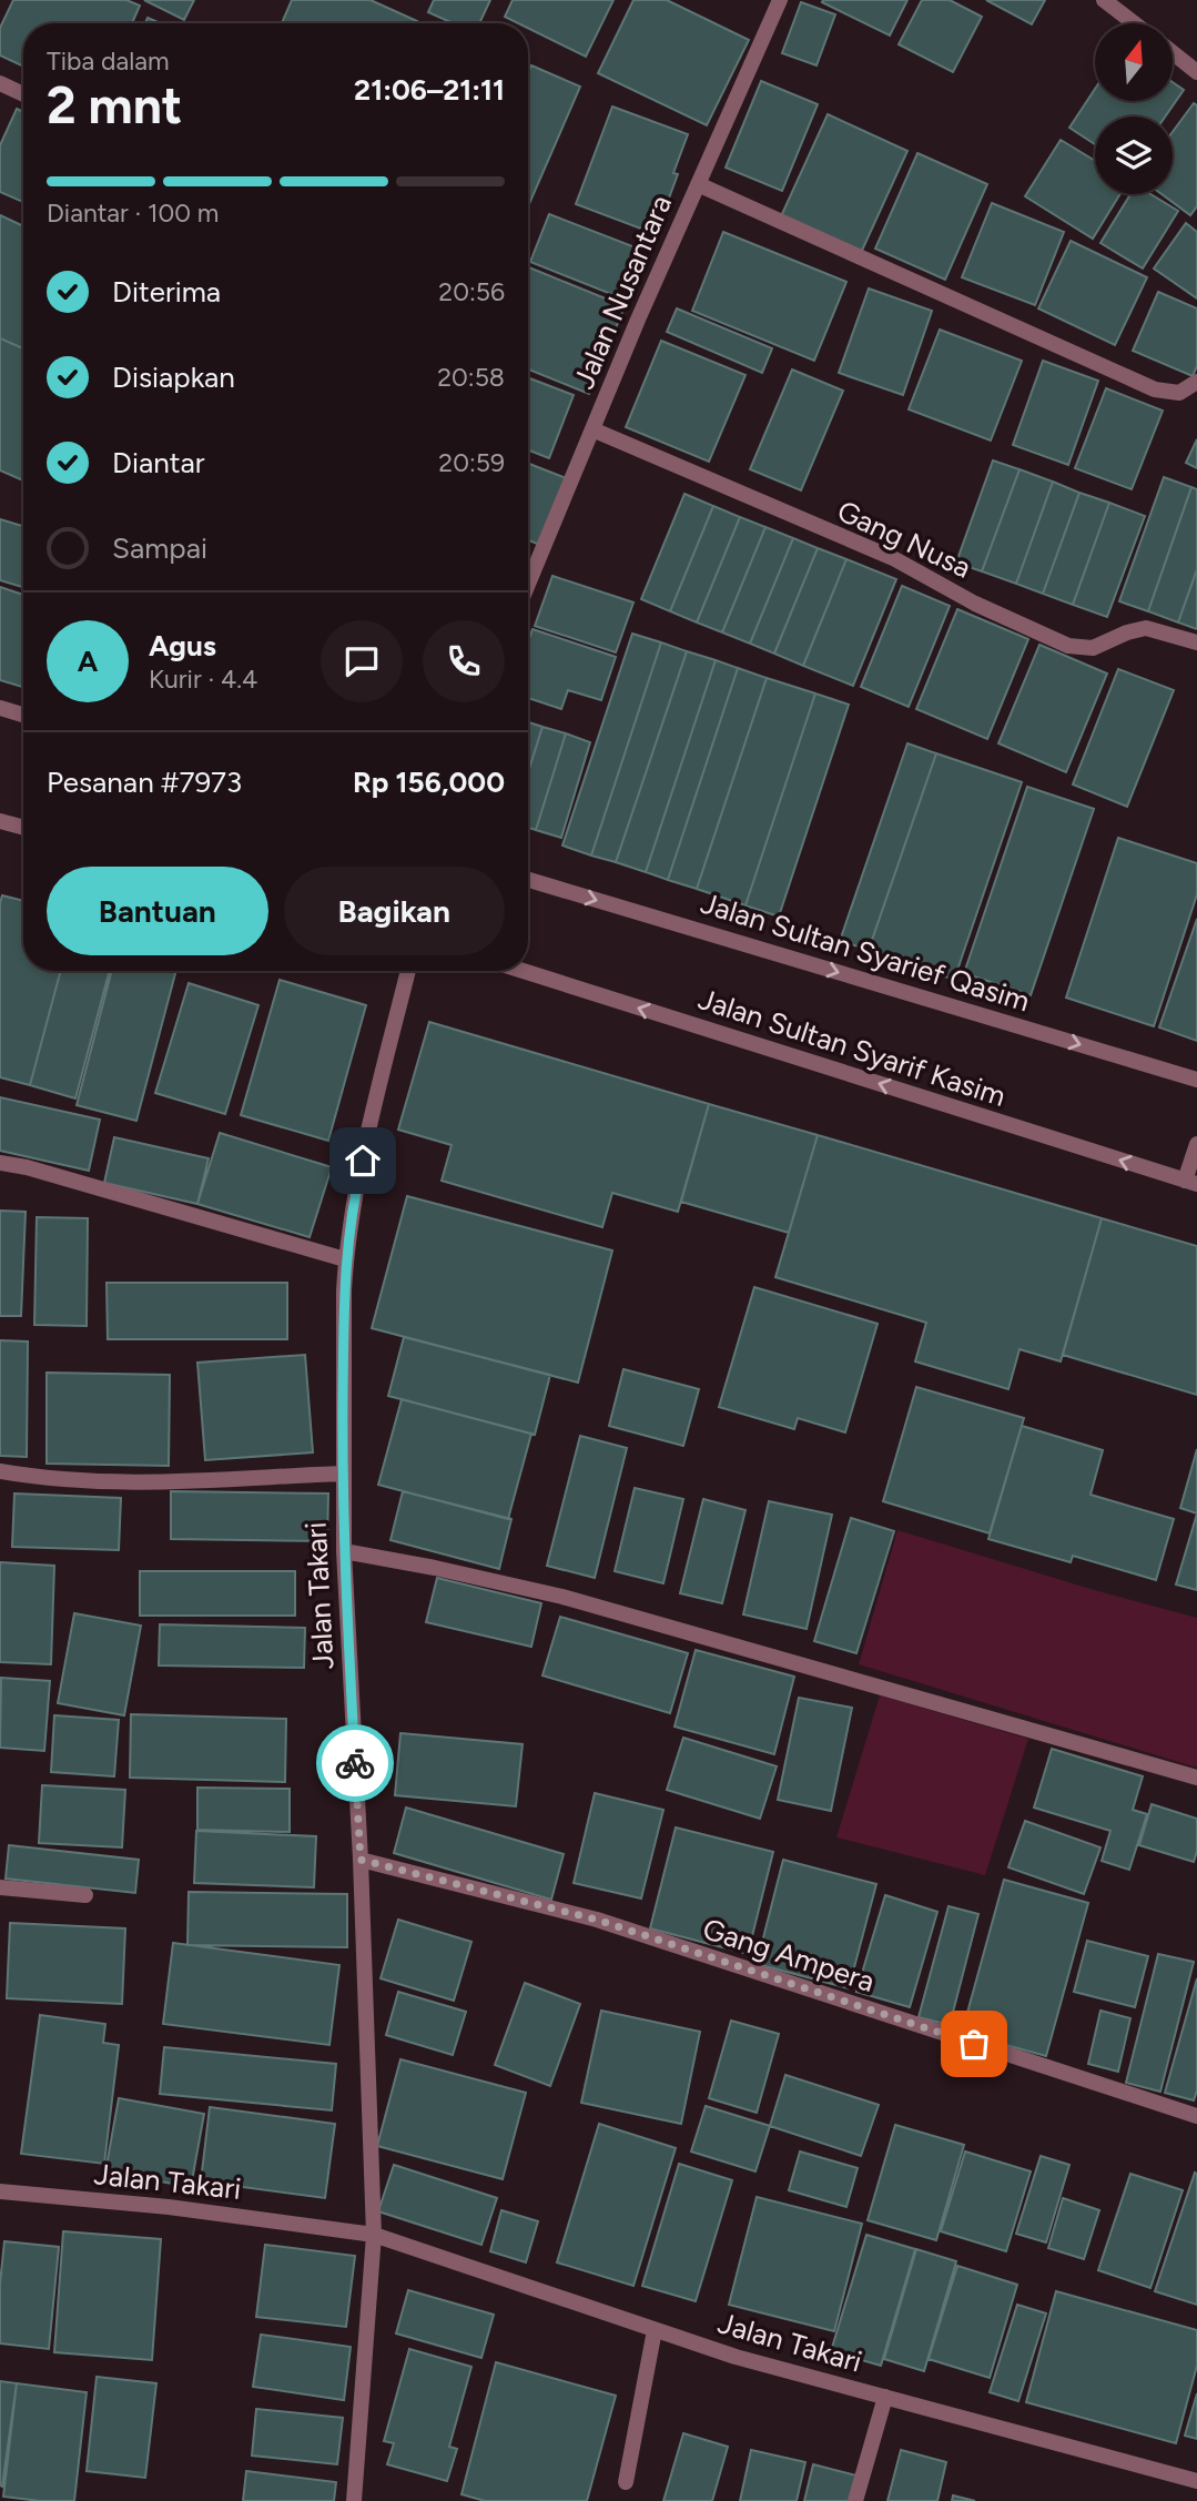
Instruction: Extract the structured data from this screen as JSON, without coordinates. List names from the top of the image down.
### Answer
{
  "streets": {
    "street": [
      "Jalan Nusantara",
      "Gang Nusa",
      "Jalan Sultan Syarief Qasim",
      "Jalan Sultan Syarif Kasim",
      "Jalan Takari",
      "Gang Ampera"
    ]
  },
  "crossings": [
    ["Jalan Nusantara", "Gang Nusa"],
    ["Jalan Takari", "Gang Ampera"]
  ],
  "one_way": ["Jalan Sultan Syarief Qasim", "Jalan Sultan Syarif Kasim"],
  "north": "top",
  "page": {
    "heading": ["2 mnt", "Tiba dalam", "21:06–21:11"],
    "panel": [
      "Agus",
      "Kurir · 4.4",
      "Pesanan #7973",
      "Rp 156,000"
    ],
    "bar": "Diantar · 100 m",
    "list": [
      ["Diterima", "20:56"],
      ["Disiapkan", "20:58"],
      ["Diantar", "20:59"],
      "Sampai"
    ],
    "round": "A",
    "buttons": ["Bantuan", "Bagikan"]
  }
}
